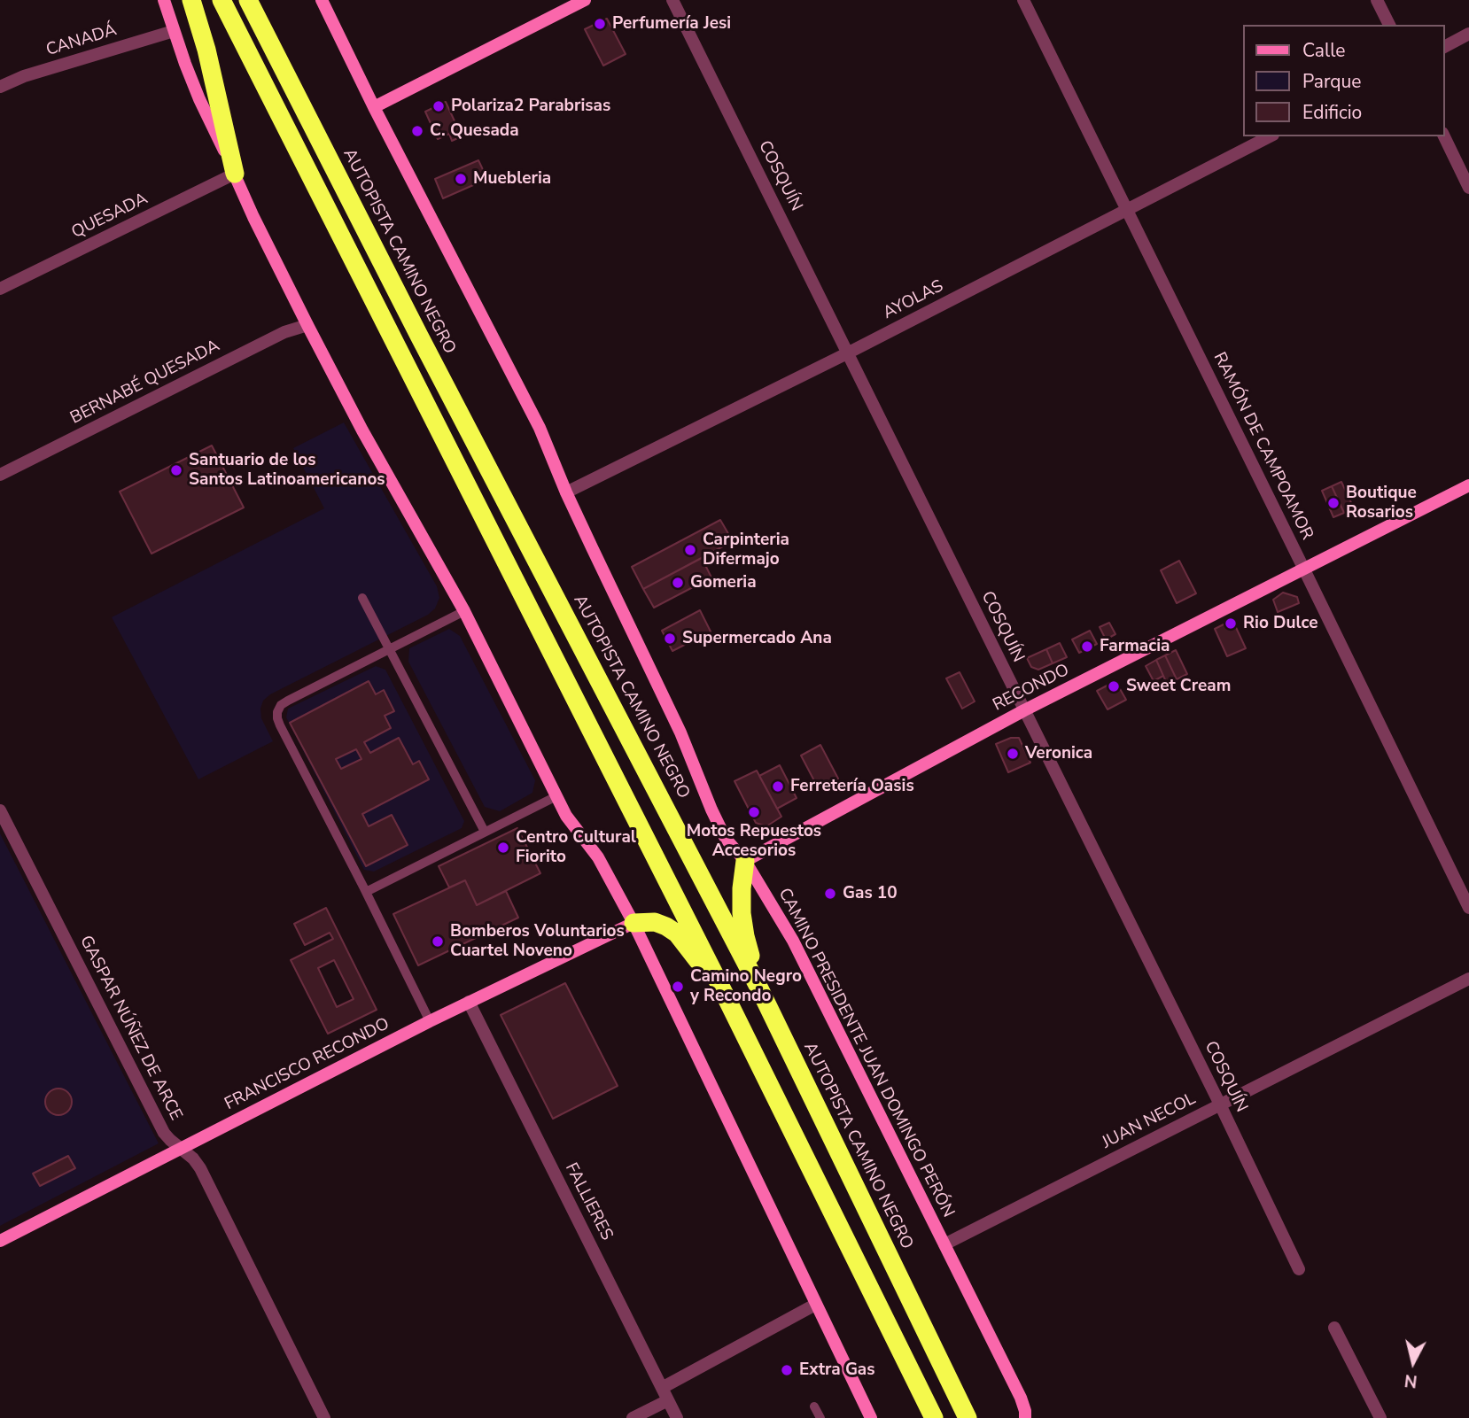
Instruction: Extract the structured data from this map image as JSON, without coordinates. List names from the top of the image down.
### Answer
{
  "streets": {
    "highway": ["AUTOPISTA CAMINO NEGRO"],
    "street": [
      "CANADÁ",
      "COSQUÍN",
      "QUESADA",
      "AYOLAS",
      "BERNABÉ QUESADA",
      "RAMÓN DE CAMPOAMOR",
      "RECONDO",
      "GASPAR NÚÑEZ DE ARCE",
      "CAMINO PRESIDENTE JUAN DOMINGO PERÓN",
      "FRANCISCO RECONDO",
      "JUAN NECOL",
      "FALLIERES"
    ]
  },
  "crossings": [
    ["COSQUÍN", "AYOLAS"],
    ["COSQUÍN", "RECONDO"],
    ["COSQUÍN", "JUAN NECOL"],
    ["AYOLAS", "RAMÓN DE CAMPOAMOR"],
    ["AYOLAS", "CAMINO PRESIDENTE JUAN DOMINGO PERÓN"],
    ["RAMÓN DE CAMPOAMOR", "RECONDO"],
    ["RECONDO", "CAMINO PRESIDENTE JUAN DOMINGO PERÓN"],
    ["GASPAR NÚÑEZ DE ARCE", "FRANCISCO RECONDO"],
    ["CAMINO PRESIDENTE JUAN DOMINGO PERÓN", "JUAN NECOL"],
    ["FRANCISCO RECONDO", "FALLIERES"]
  ],
  "places": [
    "Perfumería Jesi",
    "Polariza2 Parabrisas",
    "C. Quesada",
    "Muebleria",
    "Santuario de los Santos Latinoamericanos",
    "Boutique Rosarios",
    "Carpinteria Difermajo",
    "Gomeria",
    "Rio Dulce",
    "Supermercado Ana",
    "Farmacia",
    "Sweet Cream",
    "Veronica",
    "Ferretería Oasis",
    "Motos Repuestos Accesorios",
    "Centro Cultural Fiorito",
    "Gas 10",
    "Bomberos Voluntarios Cuartel Noveno",
    "Camino Negro y Recondo",
    "Extra Gas"
  ],
  "legend": ["Calle", "Parque", "Edificio"],
  "north": "bottom"
}
